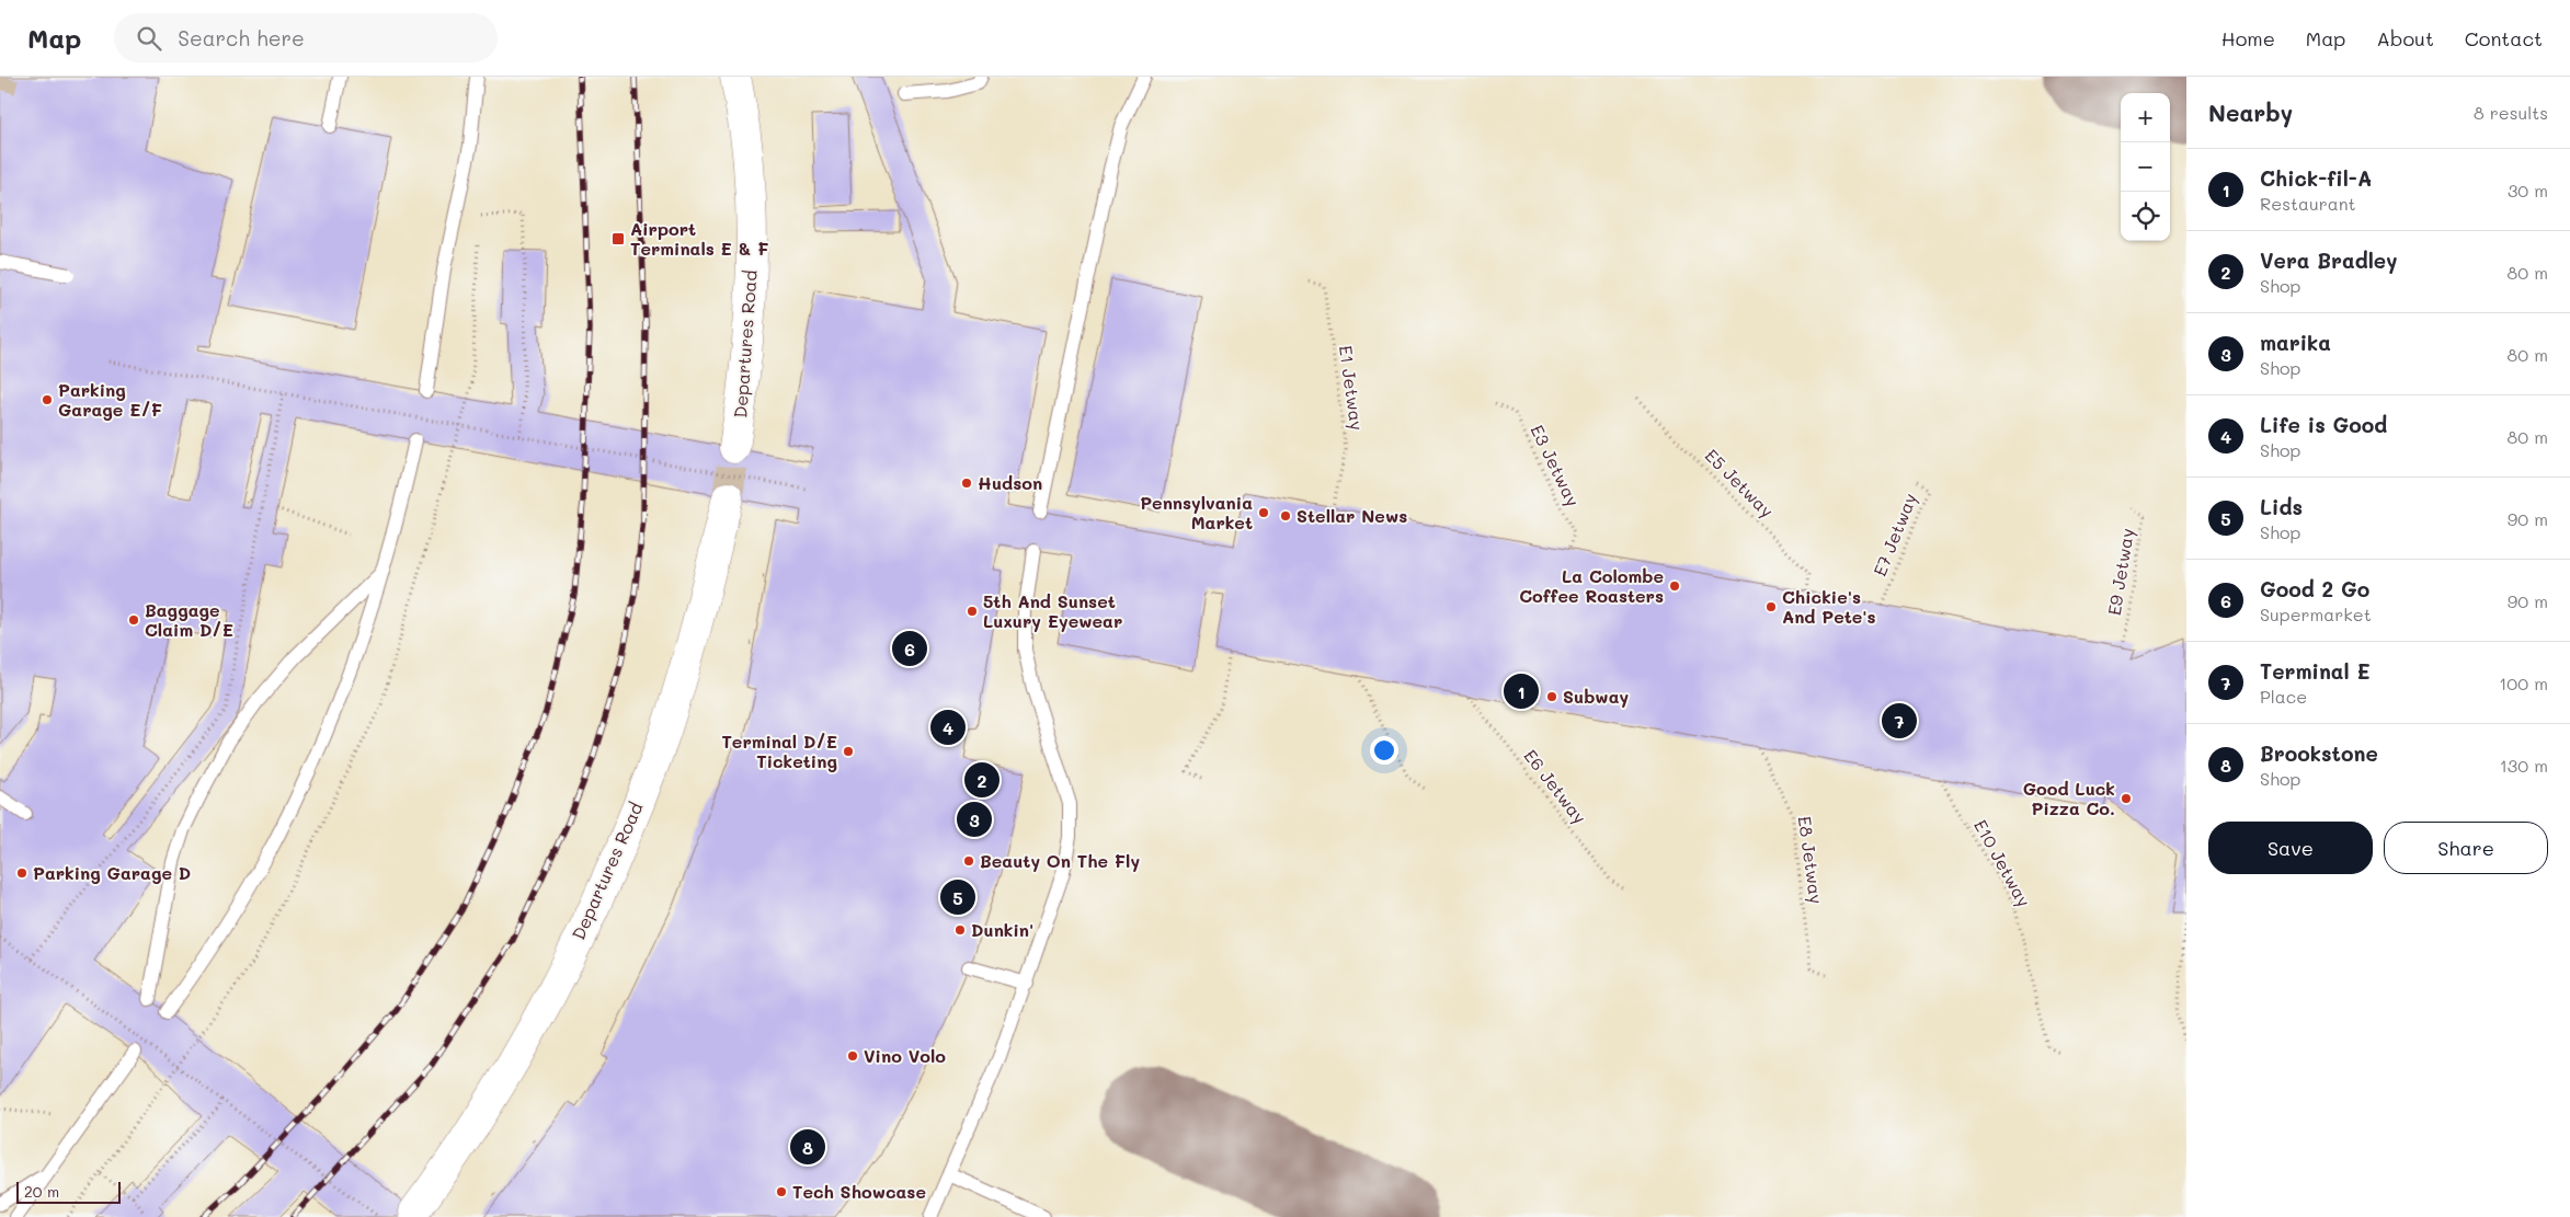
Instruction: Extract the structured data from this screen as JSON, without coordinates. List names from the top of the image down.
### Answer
{
  "streets": {
    "street": ["Departures Road"],
    "path": [
      "E1 Jetway",
      "E3 Jetway",
      "E5 Jetway",
      "E7 Jetway",
      "E9 Jetway",
      "E6 Jetway",
      "E8 Jetway",
      "E10 Jetway"
    ]
  },
  "places": {
    "transit": ["Airport Terminals E & F"],
    "other": [
      "Parking Garage E/F",
      "Hudson",
      "Pennsylvania Market",
      "Stellar News",
      "La Colombe Coffee Roasters",
      "Chickie's And Pete's",
      "5th And Sunset Luxury Eyewear",
      "Baggage Claim D/E",
      "Subway",
      "Terminal D/E Ticketing",
      "Good Luck Pizza Co.",
      "Beauty On The Fly",
      "Parking Garage D",
      "Dunkin'",
      "Vino Volo",
      "Tech Showcase"
    ]
  },
  "scale_bar": "20 m",
  "page": {
    "header": "Map",
    "search": "Search here",
    "nav": [
      "Home",
      "Map",
      "About",
      "Contact"
    ],
    "heading": ["Nearby", "8 results"],
    "map_buttons": ["+", "−"],
    "list": [
      {
        "mark": "1",
        "name": "Chick-fil-A",
        "note": "Restaurant",
        "value": "30 m"
      },
      {
        "mark": "2",
        "name": "Vera Bradley",
        "note": "Shop",
        "value": "80 m"
      },
      {
        "mark": "3",
        "name": "marika",
        "note": "Shop",
        "value": "80 m"
      },
      {
        "mark": "4",
        "name": "Life is Good",
        "note": "Shop",
        "value": "80 m"
      },
      {
        "mark": "5",
        "name": "Lids",
        "note": "Shop",
        "value": "90 m"
      },
      {
        "mark": "6",
        "name": "Good 2 Go",
        "note": "Supermarket",
        "value": "90 m"
      },
      {
        "mark": "7",
        "name": "Terminal E",
        "note": "Place",
        "value": "100 m"
      },
      {
        "mark": "8",
        "name": "Brookstone",
        "note": "Shop",
        "value": "130 m"
      }
    ],
    "pins": [
      "6",
      "1",
      "7",
      "4",
      "2",
      "3",
      "5",
      "8"
    ],
    "buttons": ["Save", "Share"],
    "scale": "20 m"
  }
}
